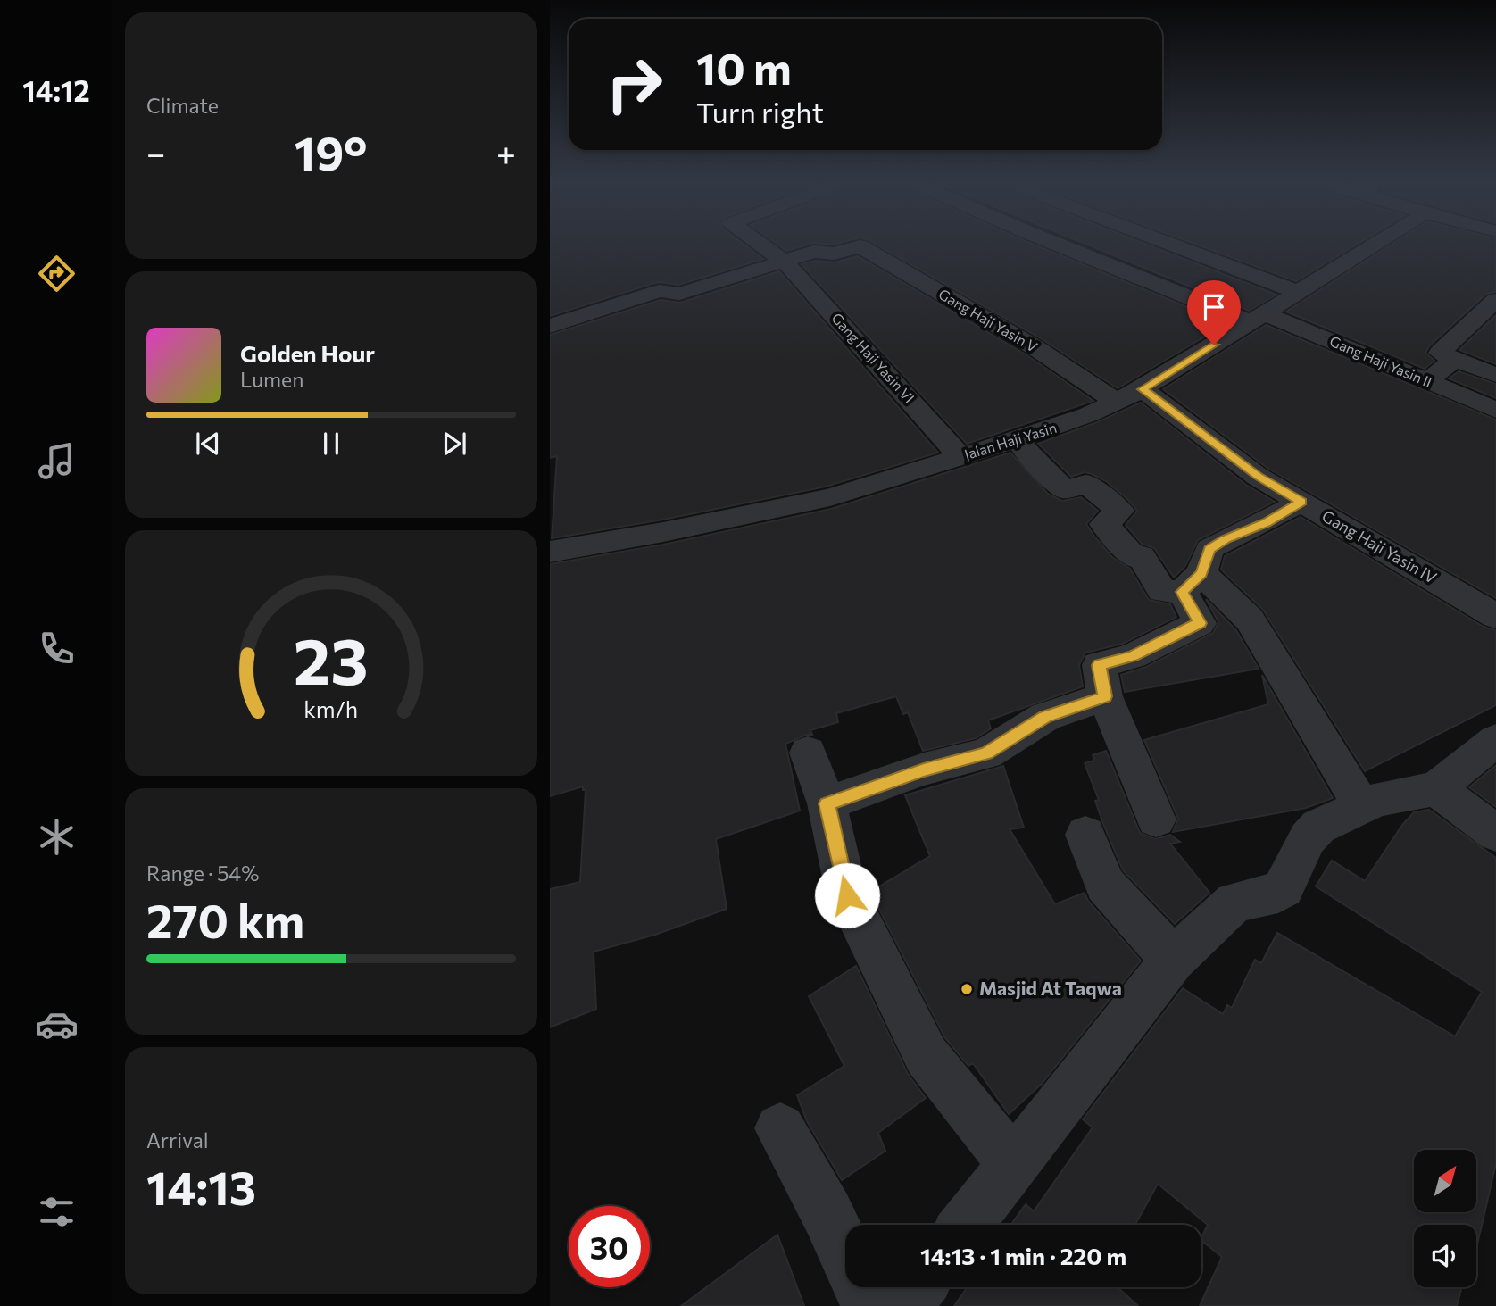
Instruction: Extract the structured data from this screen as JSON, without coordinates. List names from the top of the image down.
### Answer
{
  "streets": {
    "street": [
      "Gang Haji Yasin V",
      "Gang Haji Yasin VI",
      "Gang Haji Yasin II",
      "Jalan Haji Yasin",
      "Gang Haji Yasin IV"
    ]
  },
  "crossings": [
    ["Gang Haji Yasin V", "Gang Haji Yasin VI"],
    ["Gang Haji Yasin V", "Jalan Haji Yasin"],
    ["Gang Haji Yasin VI", "Jalan Haji Yasin"],
    ["Gang Haji Yasin II", "Jalan Haji Yasin"],
    ["Jalan Haji Yasin", "Gang Haji Yasin IV"]
  ],
  "places": ["Masjid At Taqwa"],
  "north": "top right",
  "page": {
    "tabs": "14:12",
    "tile": [
      "Climate",
      ["Range · 54%", "270 km"],
      ["Arrival", "14:13"]
    ],
    "turn": ["10 m", "Turn right"],
    "heat": ["−", "19°", "+"],
    "song": ["Golden Hour", "Lumen"],
    "limit": "30",
    "trip": "14:13 · 1 min · 220 m",
    "gauge": ["23", "km/h"]
  }
}
